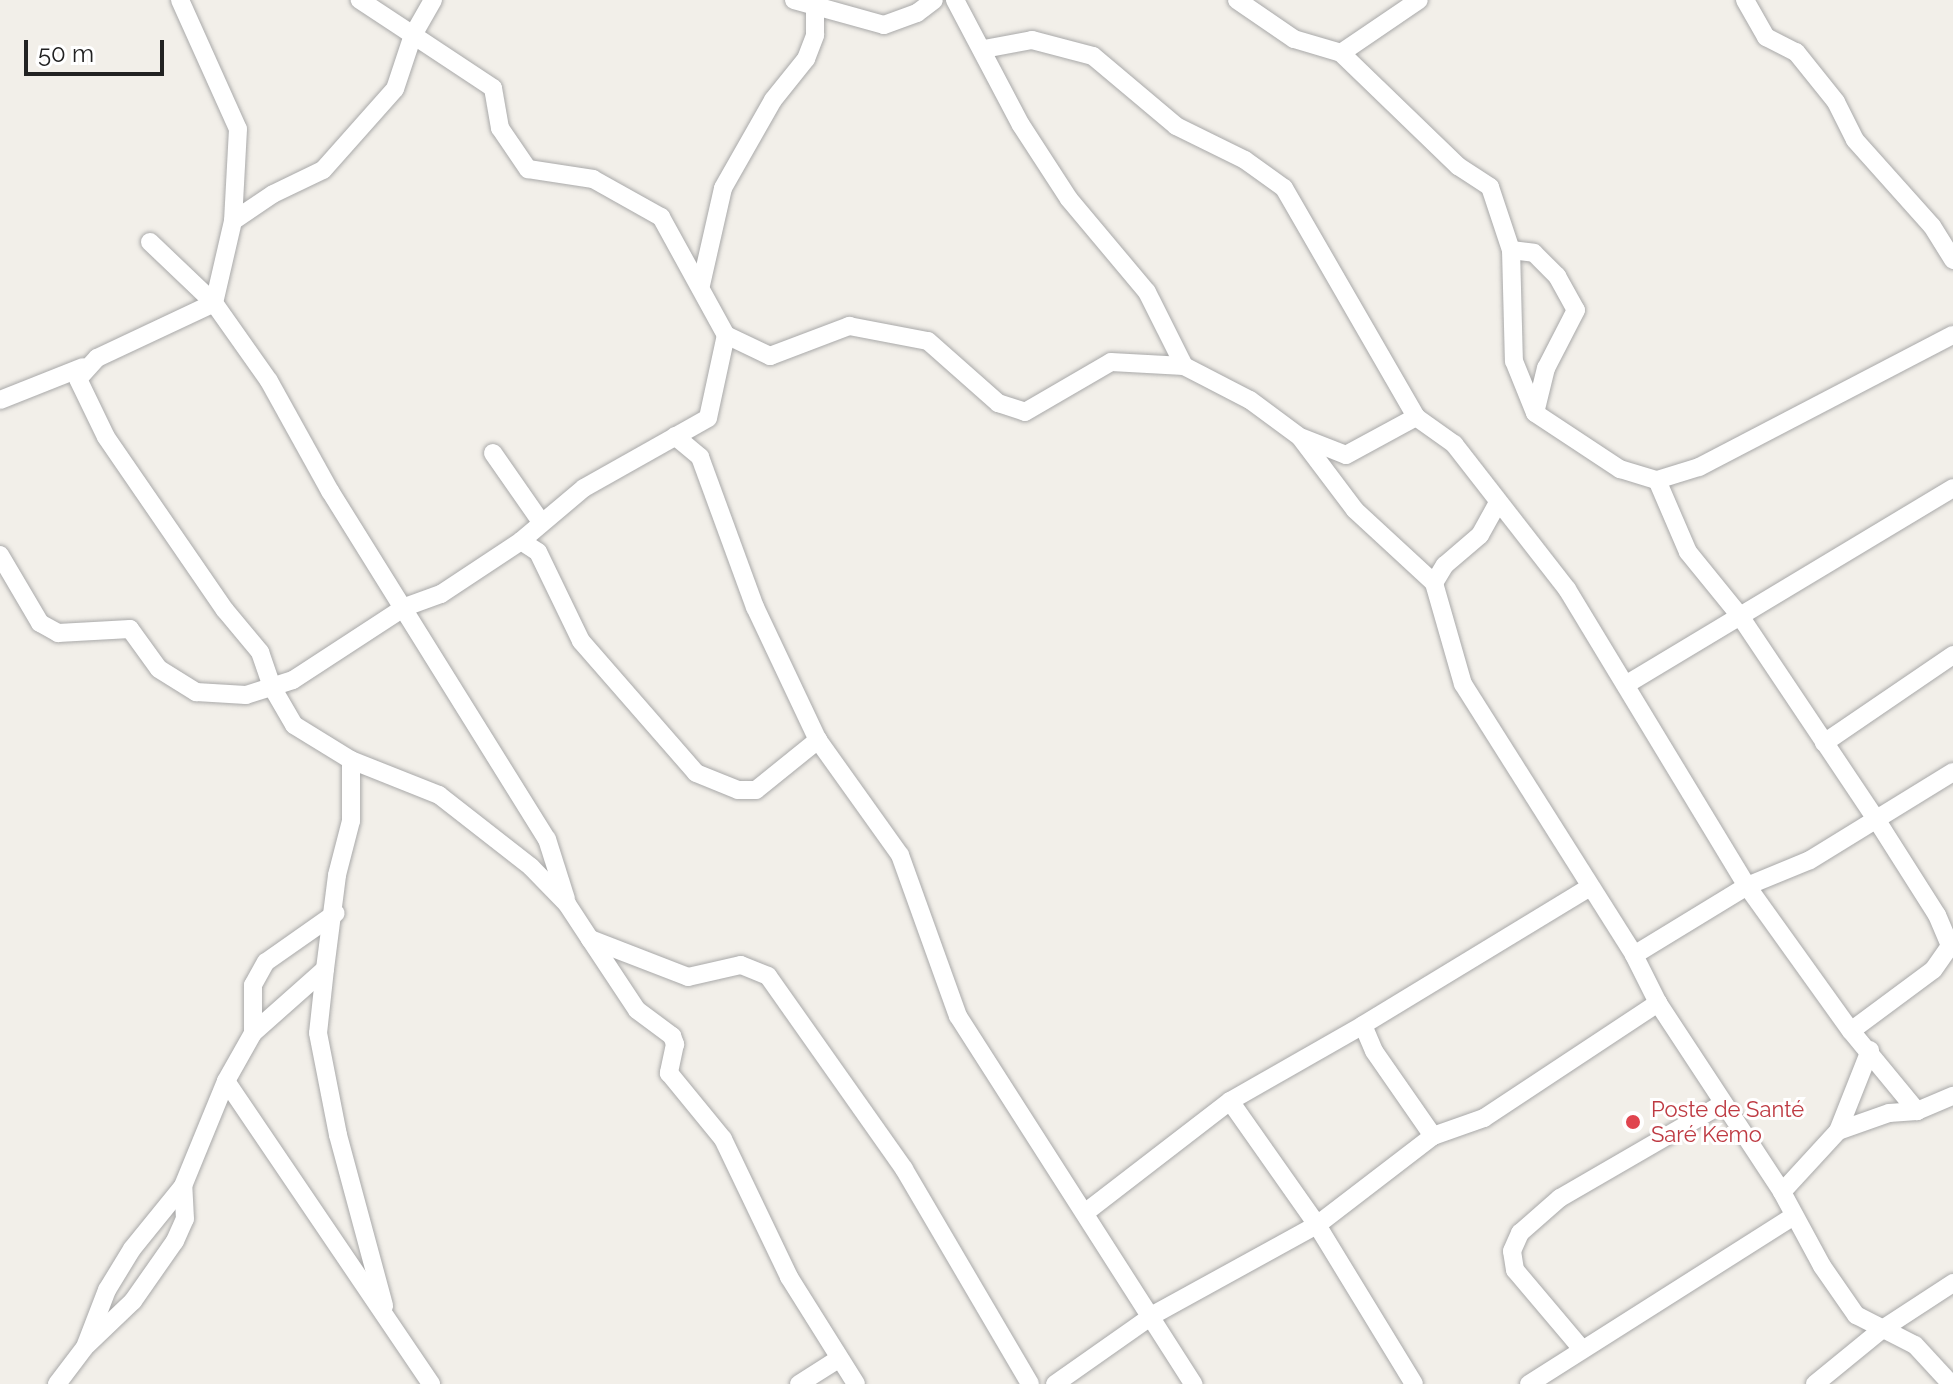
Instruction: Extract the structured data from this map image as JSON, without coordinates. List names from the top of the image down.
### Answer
{
  "places": ["Poste de Santé Saré Kemo"],
  "scale_bar": "50 m"
}
